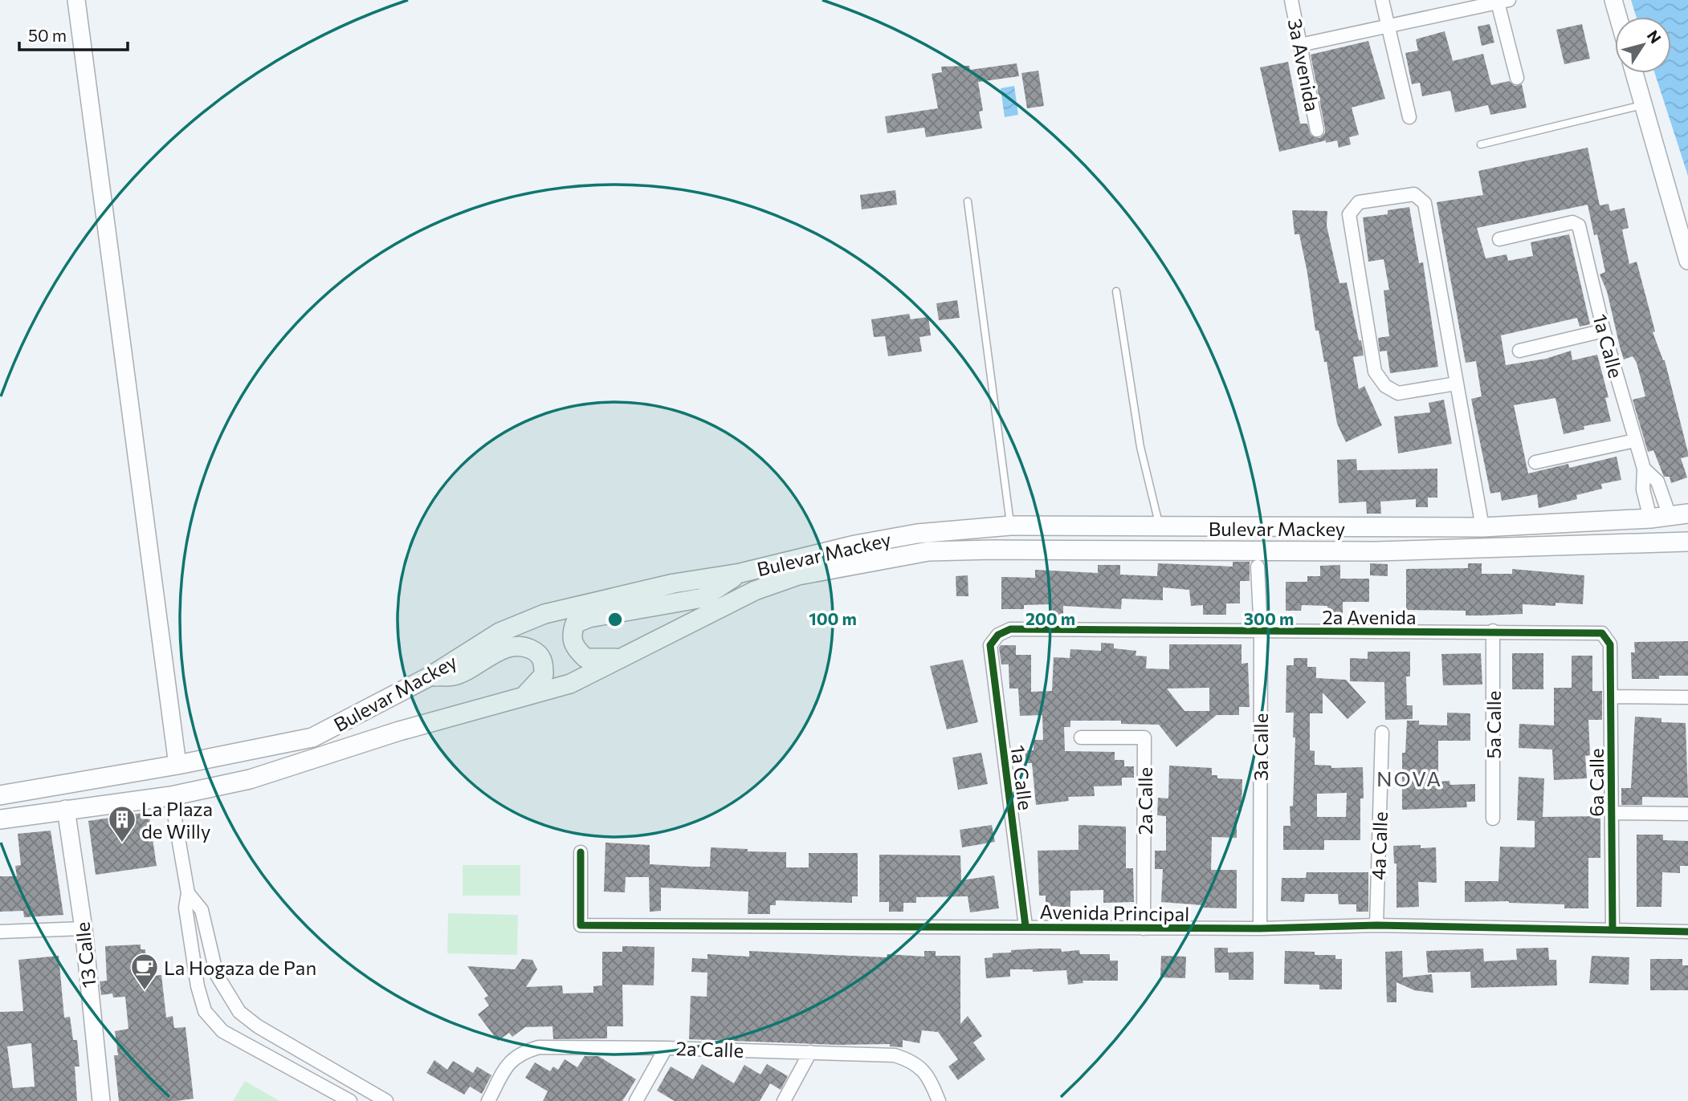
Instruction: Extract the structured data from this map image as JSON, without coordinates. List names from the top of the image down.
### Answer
{
  "streets": {
    "main road": ["Bulevar Mackey"],
    "street": [
      "3a Avenida",
      "1a Calle",
      "2a Avenida",
      "5a Calle",
      "3a Calle",
      "6a Calle",
      "2a Calle",
      "4a Calle",
      "Avenida Principal",
      "13 Calle"
    ]
  },
  "crossings": [
    ["1a Calle", "Bulevar Mackey"],
    ["1a Calle", "2a Avenida"],
    ["1a Calle", "Avenida Principal"],
    ["Bulevar Mackey", "13 Calle"],
    ["2a Avenida", "5a Calle"],
    ["2a Avenida", "3a Calle"],
    ["2a Avenida", "6a Calle"],
    ["3a Calle", "Avenida Principal"],
    ["6a Calle", "Avenida Principal"],
    ["2a Calle", "Avenida Principal"],
    ["4a Calle", "Avenida Principal"]
  ],
  "districts": ["NOVA"],
  "places": {
    "building": ["La Plaza de Willy"],
    "cafe": ["La Hogaza de Pan"]
  },
  "scale_bar": "50 m",
  "north": "top right",
  "rings": ["100 m", "200 m", "300 m"]
}
